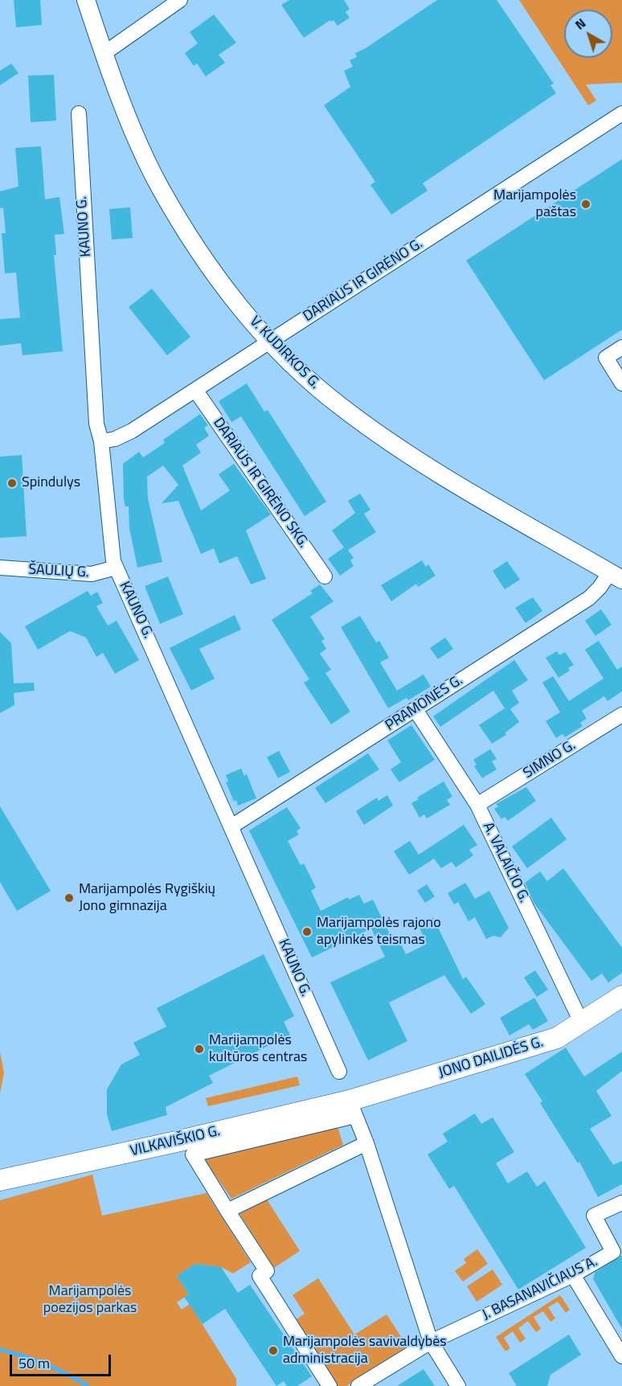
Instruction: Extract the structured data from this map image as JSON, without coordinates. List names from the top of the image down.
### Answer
{
  "streets": {
    "highway": ["JONO DAILIDĖS G.", "VILKAVIŠKIO G."],
    "main road": ["V. KUDIRKOS G."],
    "street": [
      "KAUNO G.",
      "DARIAUS IR GIRĖNO G.",
      "DARIAUS IR GIRĖNO SKG.",
      "ŠAULIŲ G.",
      "PRAMONĖS G.",
      "SIMNO G.",
      "A. VALAIČIO G.",
      "J. BASANAVIČIAUS A."
    ]
  },
  "crossings": [
    ["KAUNO G.", "DARIAUS IR GIRĖNO G."],
    ["KAUNO G.", "ŠAULIŲ G."],
    ["KAUNO G.", "PRAMONĖS G."],
    ["DARIAUS IR GIRĖNO G.", "V. KUDIRKOS G."],
    ["DARIAUS IR GIRĖNO G.", "DARIAUS IR GIRĖNO SKG."],
    ["V. KUDIRKOS G.", "PRAMONĖS G."],
    ["PRAMONĖS G.", "A. VALAIČIO G."],
    ["SIMNO G.", "A. VALAIČIO G."],
    ["A. VALAIČIO G.", "JONO DAILIDĖS G."],
    ["JONO DAILIDĖS G.", "VILKAVIŠKIO G."]
  ],
  "parks": ["Marijampolės poezijos parkas"],
  "places": [
    "Marijampolės paštas",
    "Spindulys",
    "Marijampolės Rygiškių Jono gimnazija",
    "Marijampolės rajono apylinkės teismas",
    "Marijampolės kultūros centras",
    "Marijampolės savivaldybės administracija"
  ],
  "scale_bar": "50 m",
  "north": "top left"
}
